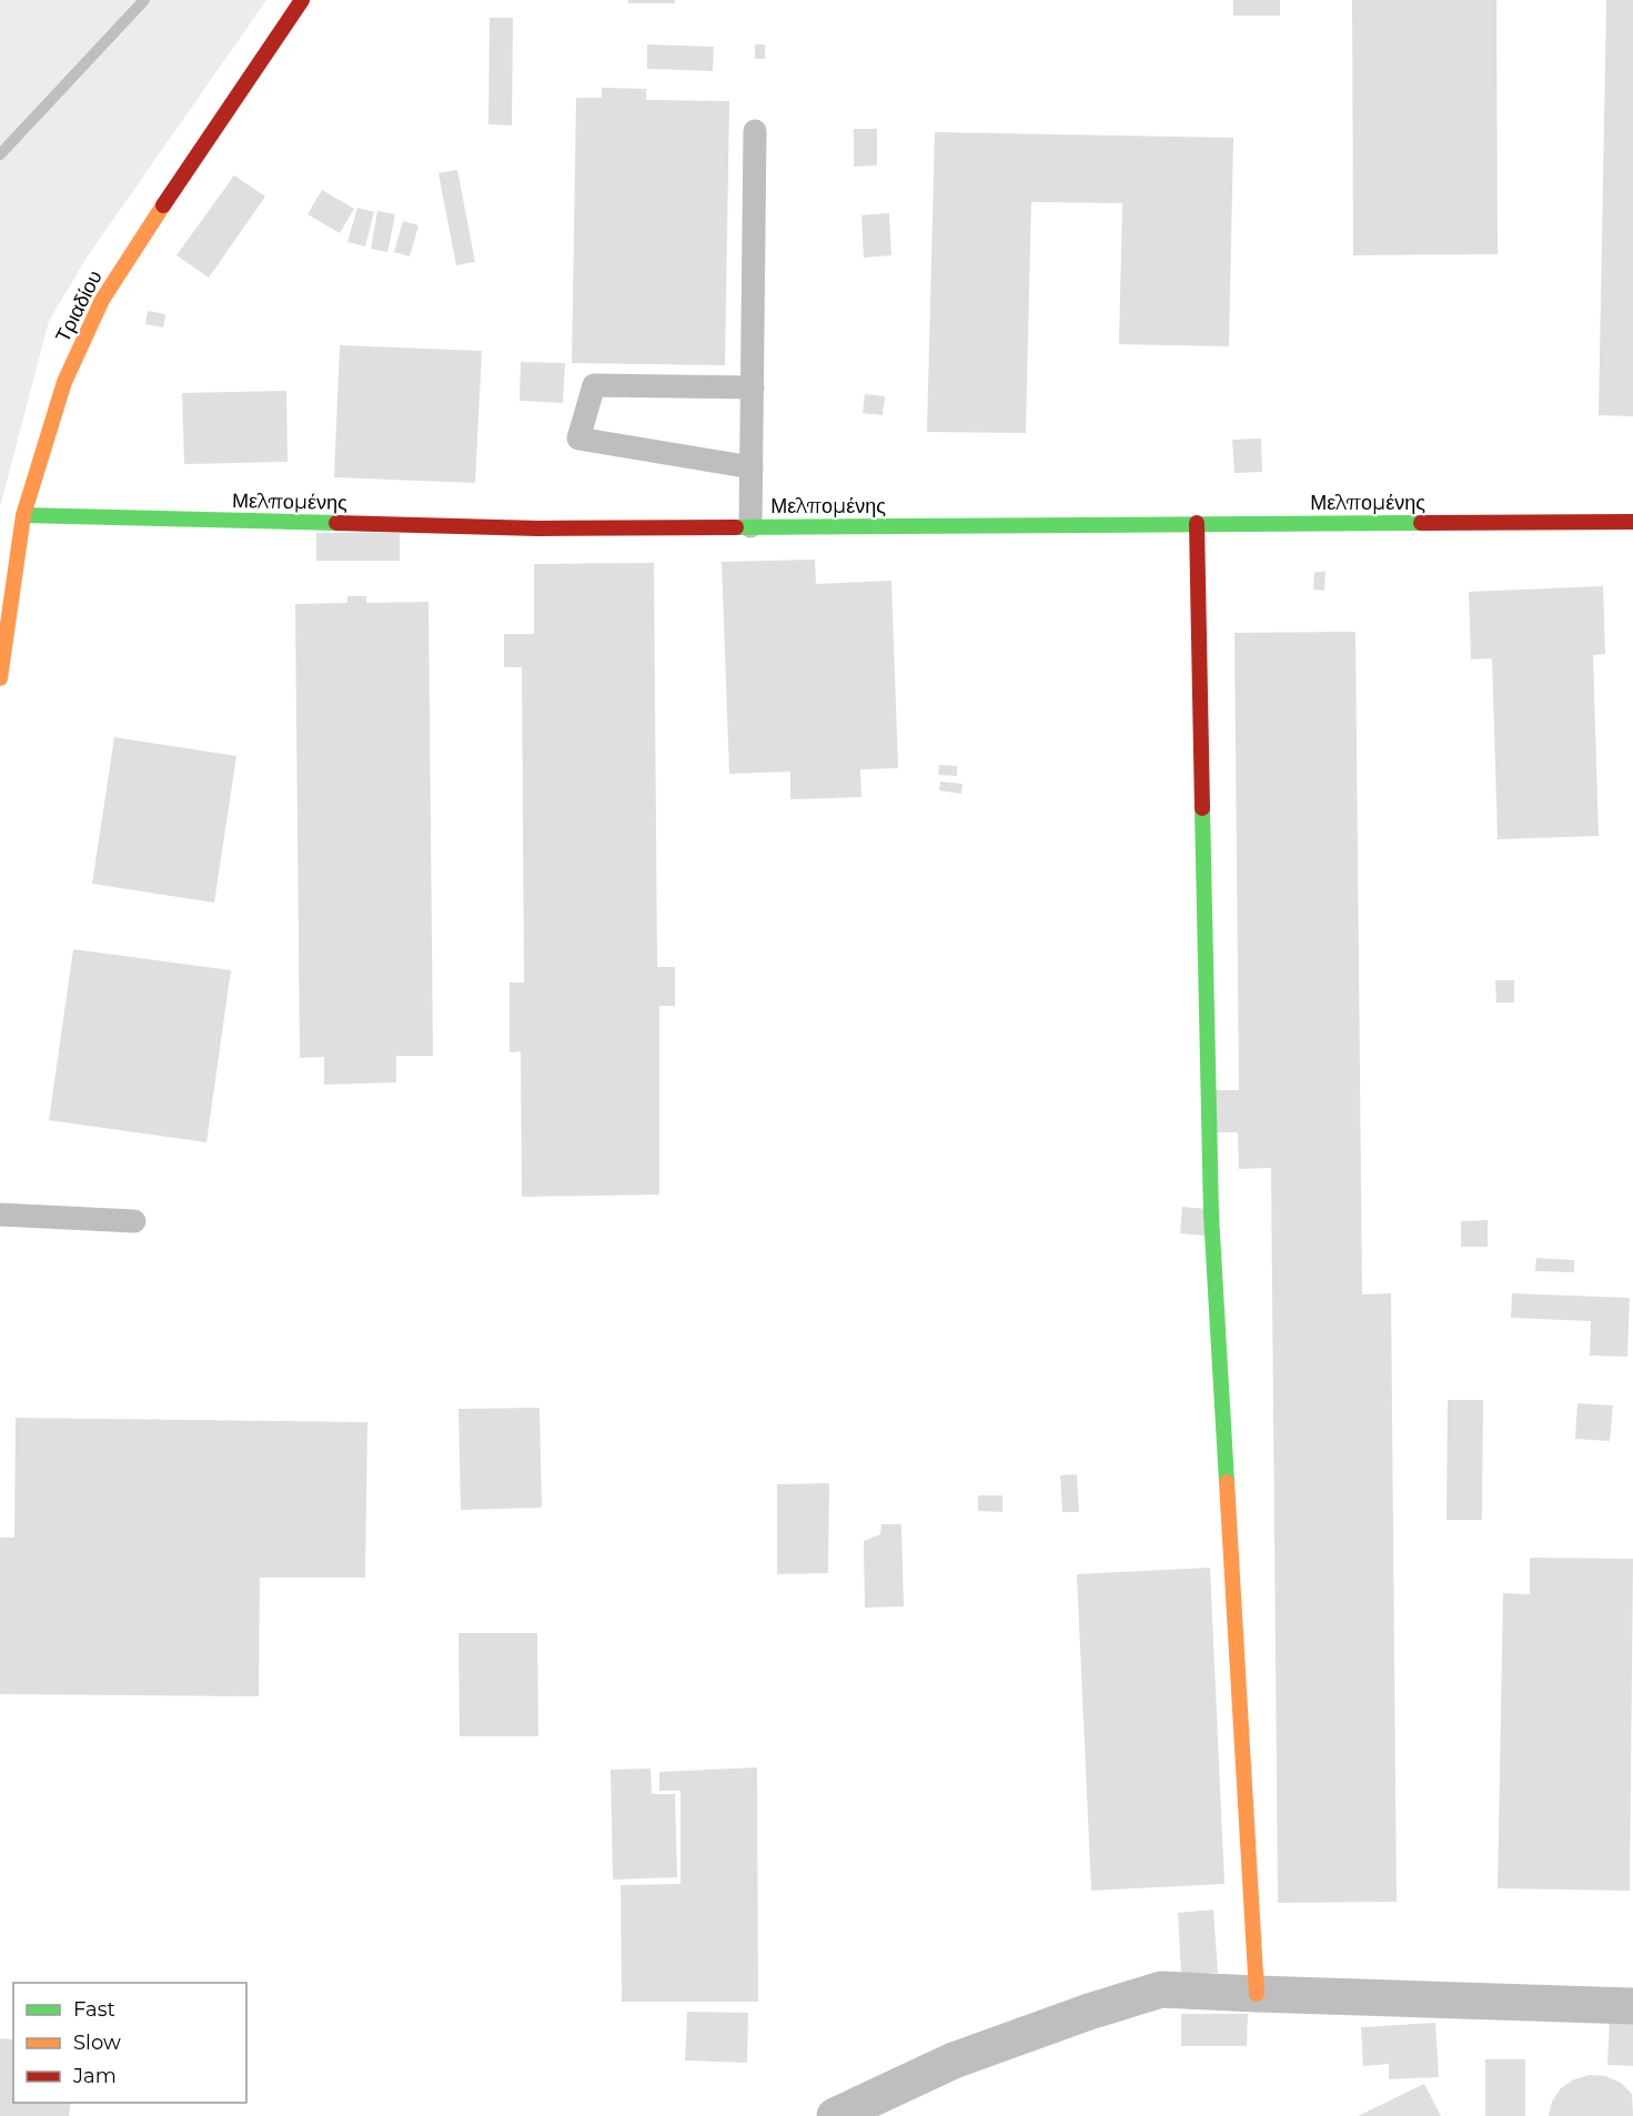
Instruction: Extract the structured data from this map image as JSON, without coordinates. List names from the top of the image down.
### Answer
{
  "streets": {
    "street": ["Τριαδίου", "Μελπομένης"]
  },
  "crossings": [
    ["Τριαδίου", "Μελπομένης"]
  ],
  "legend": ["Fast", "Slow", "Jam"]
}
